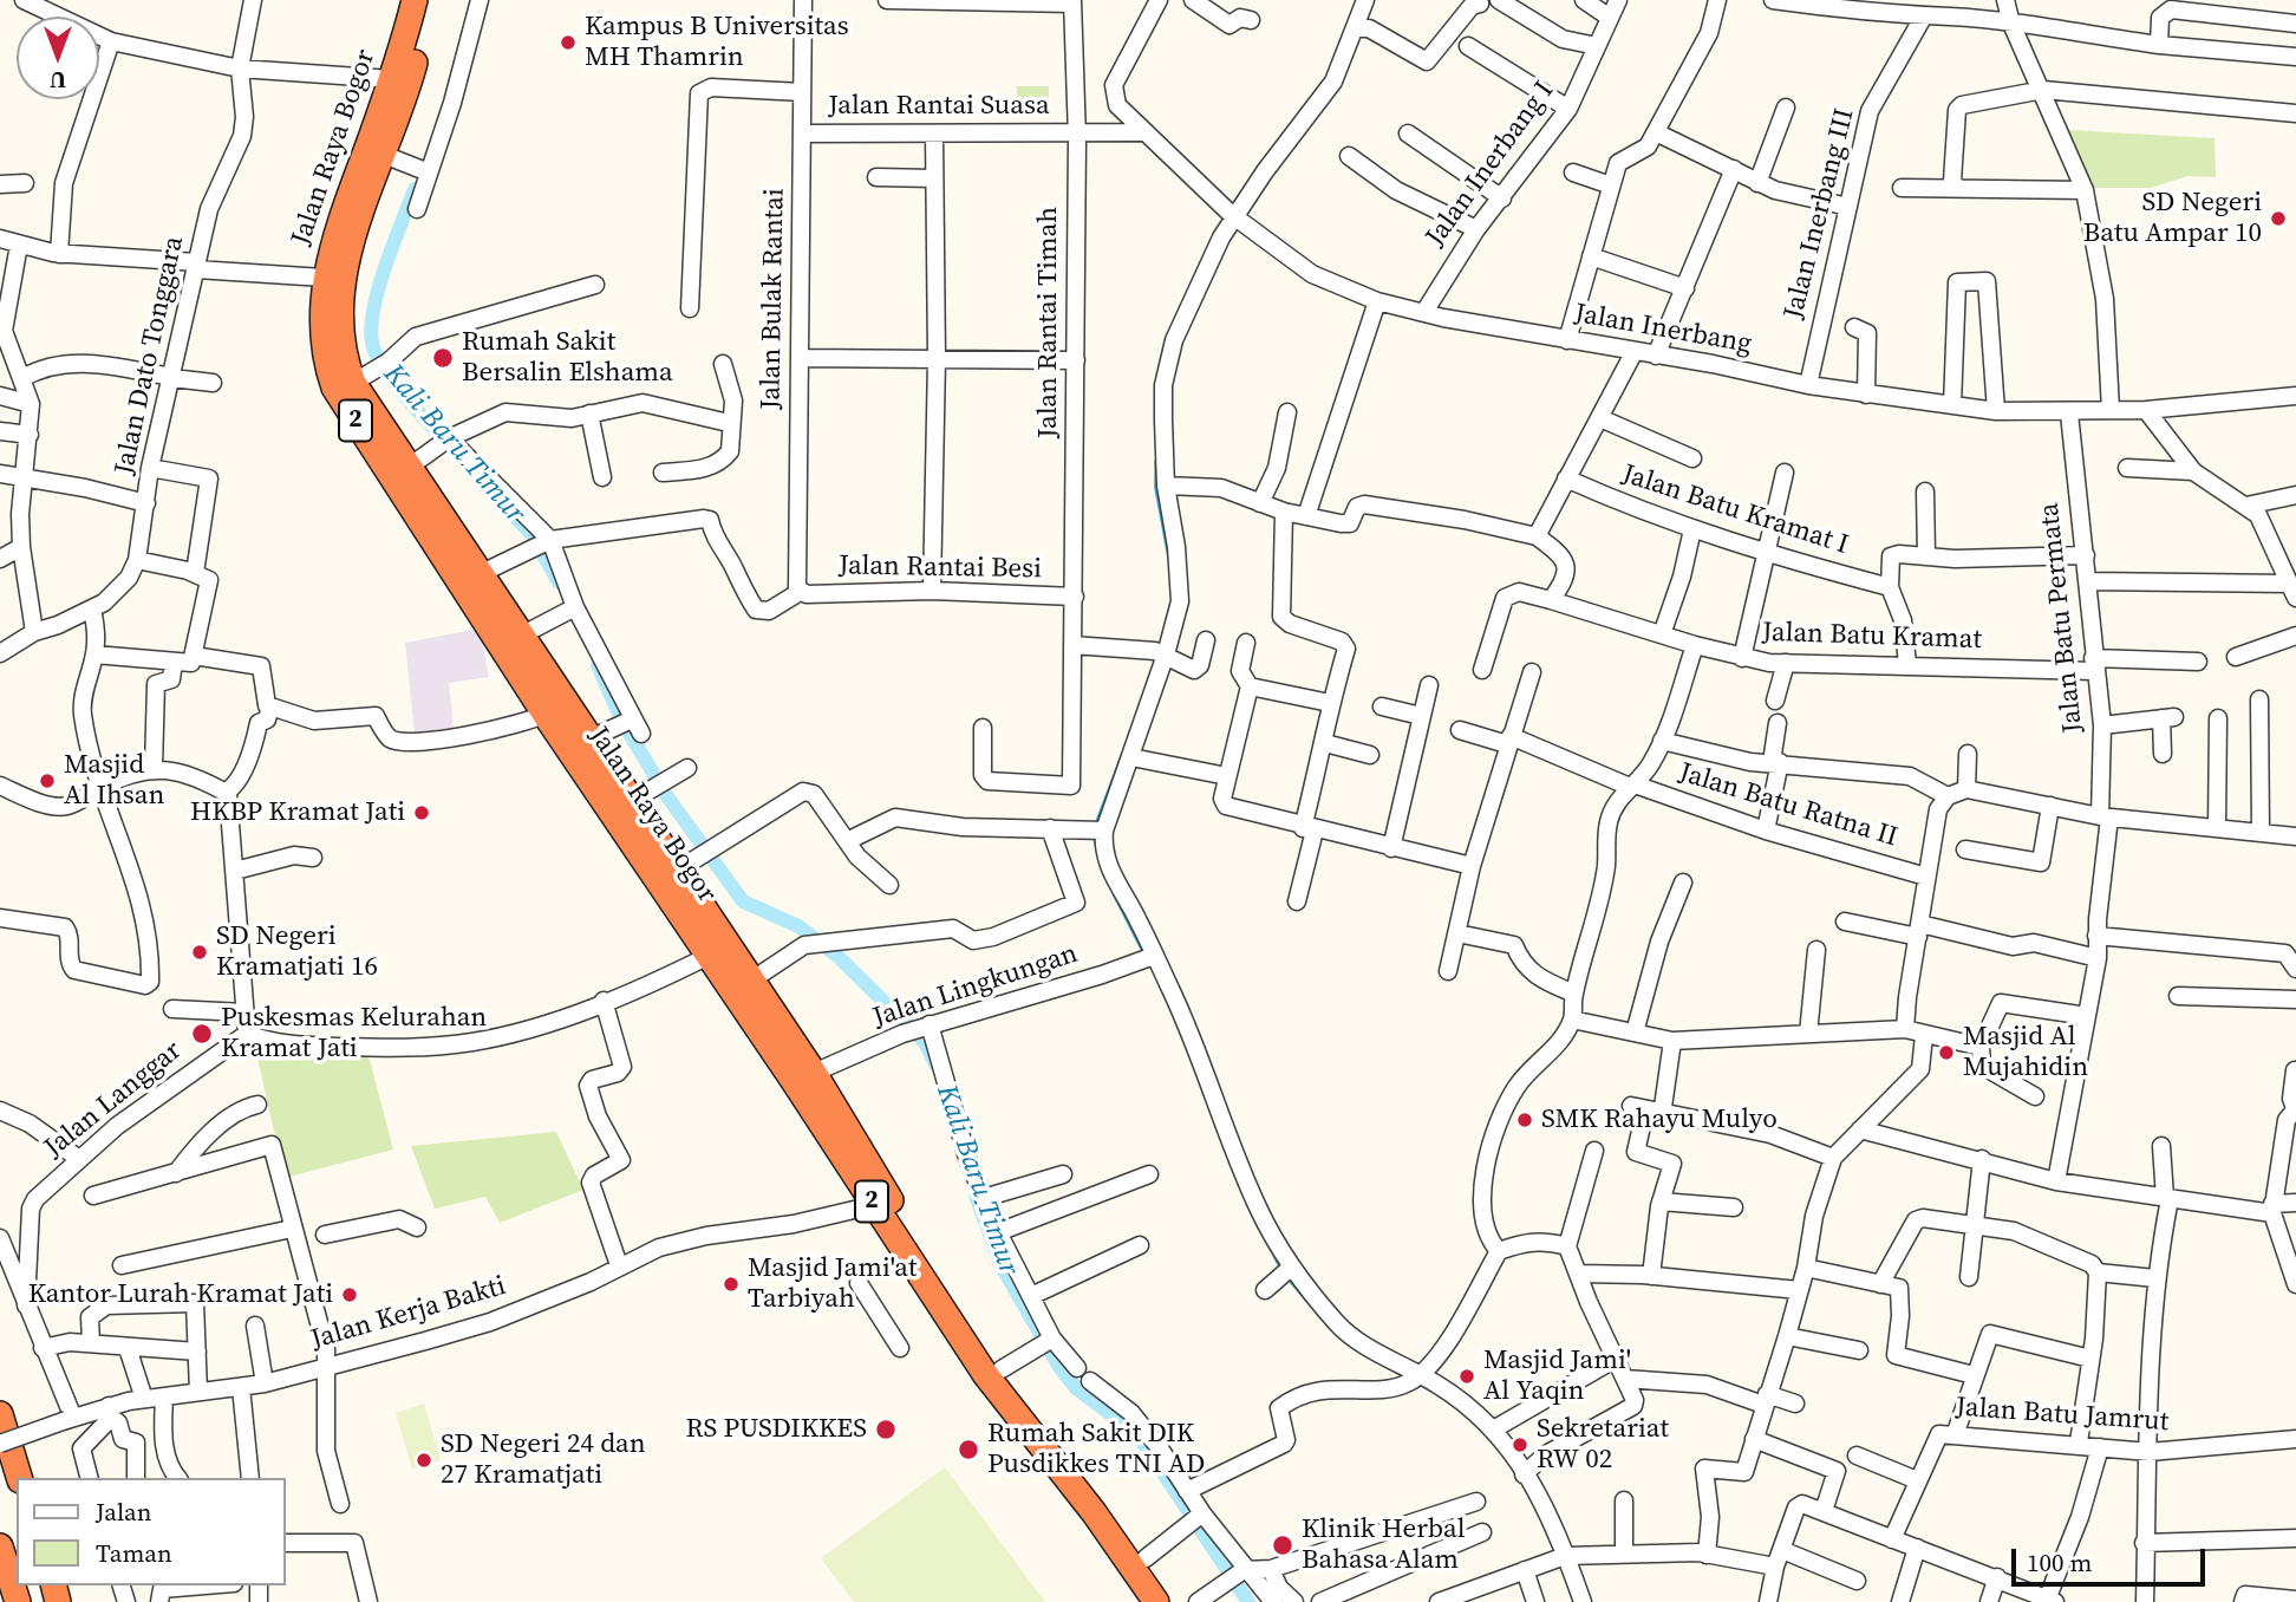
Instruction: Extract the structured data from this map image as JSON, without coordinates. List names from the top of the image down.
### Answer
{
  "streets": {
    "highway": ["Jalan Raya Bogor", "2"],
    "street": [
      "Jalan Rantai Suasa",
      "Jalan Inerbang I",
      "Jalan Inerbang III",
      "Jalan Bulak Rantai",
      "Jalan Rantai Timah",
      "Jalan Inerbang",
      "Jalan Dato Tonggara",
      "Jalan Batu Kramat I",
      "Jalan Rantai Besi",
      "Jalan Batu Permata",
      "Jalan Batu Kramat",
      "Jalan Batu Ratna II",
      "Jalan Lingkungan",
      "Jalan Langgar",
      "Jalan Kerja Bakti",
      "Jalan Batu Jamrut"
    ]
  },
  "crossings": [
    ["Jalan Rantai Suasa", "Jalan Bulak Rantai"],
    ["Jalan Rantai Suasa", "Jalan Rantai Timah"],
    ["Jalan Raya Bogor", "Jalan Lingkungan"],
    ["Jalan Raya Bogor", "Jalan Kerja Bakti"],
    ["Jalan Inerbang I", "Jalan Inerbang"],
    ["Jalan Inerbang III", "Jalan Inerbang"],
    ["Jalan Bulak Rantai", "Jalan Rantai Besi"],
    ["Jalan Rantai Timah", "Jalan Rantai Besi"],
    ["Jalan Inerbang", "Jalan Batu Permata"],
    ["Jalan Batu Permata", "Jalan Batu Kramat"]
  ],
  "water": ["Kali Baru Timur"],
  "places": [
    "Kampus B Universitas MH Thamrin",
    "SD Negeri Batu Ampar 10",
    "Rumah Sakit Bersalin Elshama",
    "Masjid Al Ihsan",
    "HKBP Kramat Jati",
    "SD Negeri Kramatjati 16",
    "Puskesmas Kelurahan Kramat Jati",
    "Masjid Al Mujahidin",
    "SMK Rahayu Mulyo",
    "Masjid Jami'at Tarbiyah",
    "Kantor Lurah Kramat Jati",
    "Masjid Jami' Al Yaqin",
    "RS PUSDIKKES",
    "Sekretariat RW 02",
    "Rumah Sakit DIK Pusdikkes TNI AD",
    "SD Negeri 24 dan 27 Kramatjati",
    "Klinik Herbal Bahasa Alam"
  ],
  "legend": ["Jalan", "Taman"],
  "scale_bar": "100 m",
  "north": "bottom"
}
